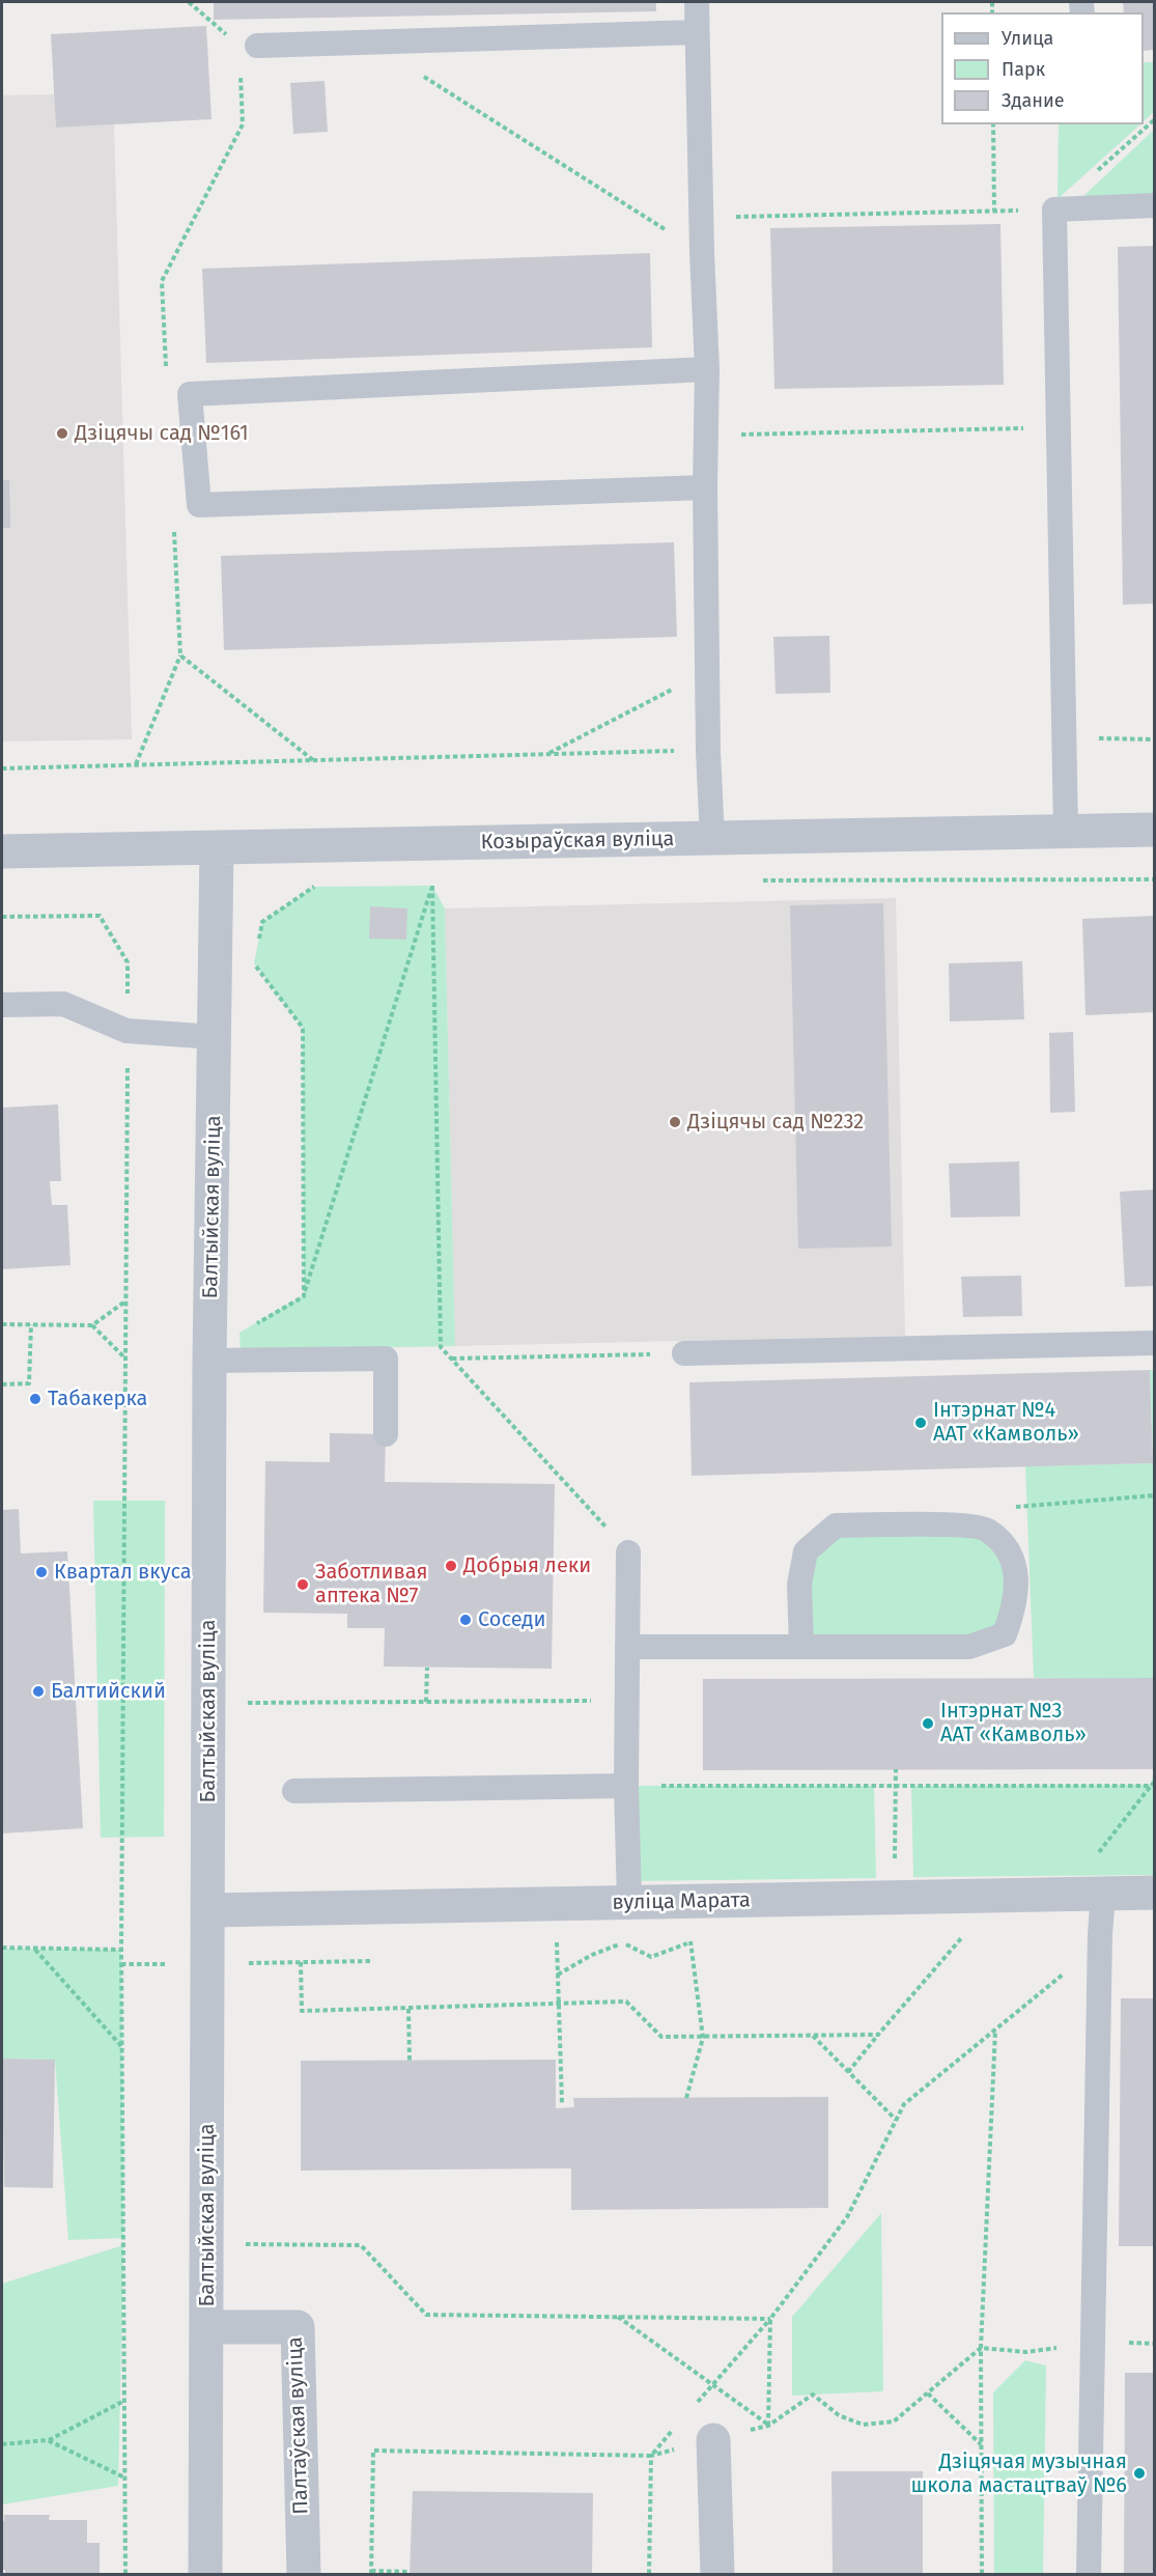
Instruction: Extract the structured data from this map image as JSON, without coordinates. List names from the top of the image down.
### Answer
{
  "streets": {
    "street": [
      "Козыраўская вуліца",
      "Балтыйская вуліца",
      "вуліца Марата",
      "Палтаўская вуліца"
    ]
  },
  "crossings": [
    ["Козыраўская вуліца", "Балтыйская вуліца"],
    ["Балтыйская вуліца", "вуліца Марата"],
    ["Балтыйская вуліца", "Палтаўская вуліца"]
  ],
  "places": [
    "Дзіцячы сад №161",
    "Дзіцячы сад №232",
    "Табакерка",
    "Інтэрнат №4 ААТ «Камволь»",
    "Добрыя леки",
    "Квартал вкуса",
    "Заботливая аптека №7",
    "Соседи",
    "Балтийский",
    "Інтэрнат №3 ААТ «Камволь»",
    "Дзіцячая музычная школа мастацтваў №6"
  ],
  "legend": ["Улица", "Парк", "Здание"]
}
